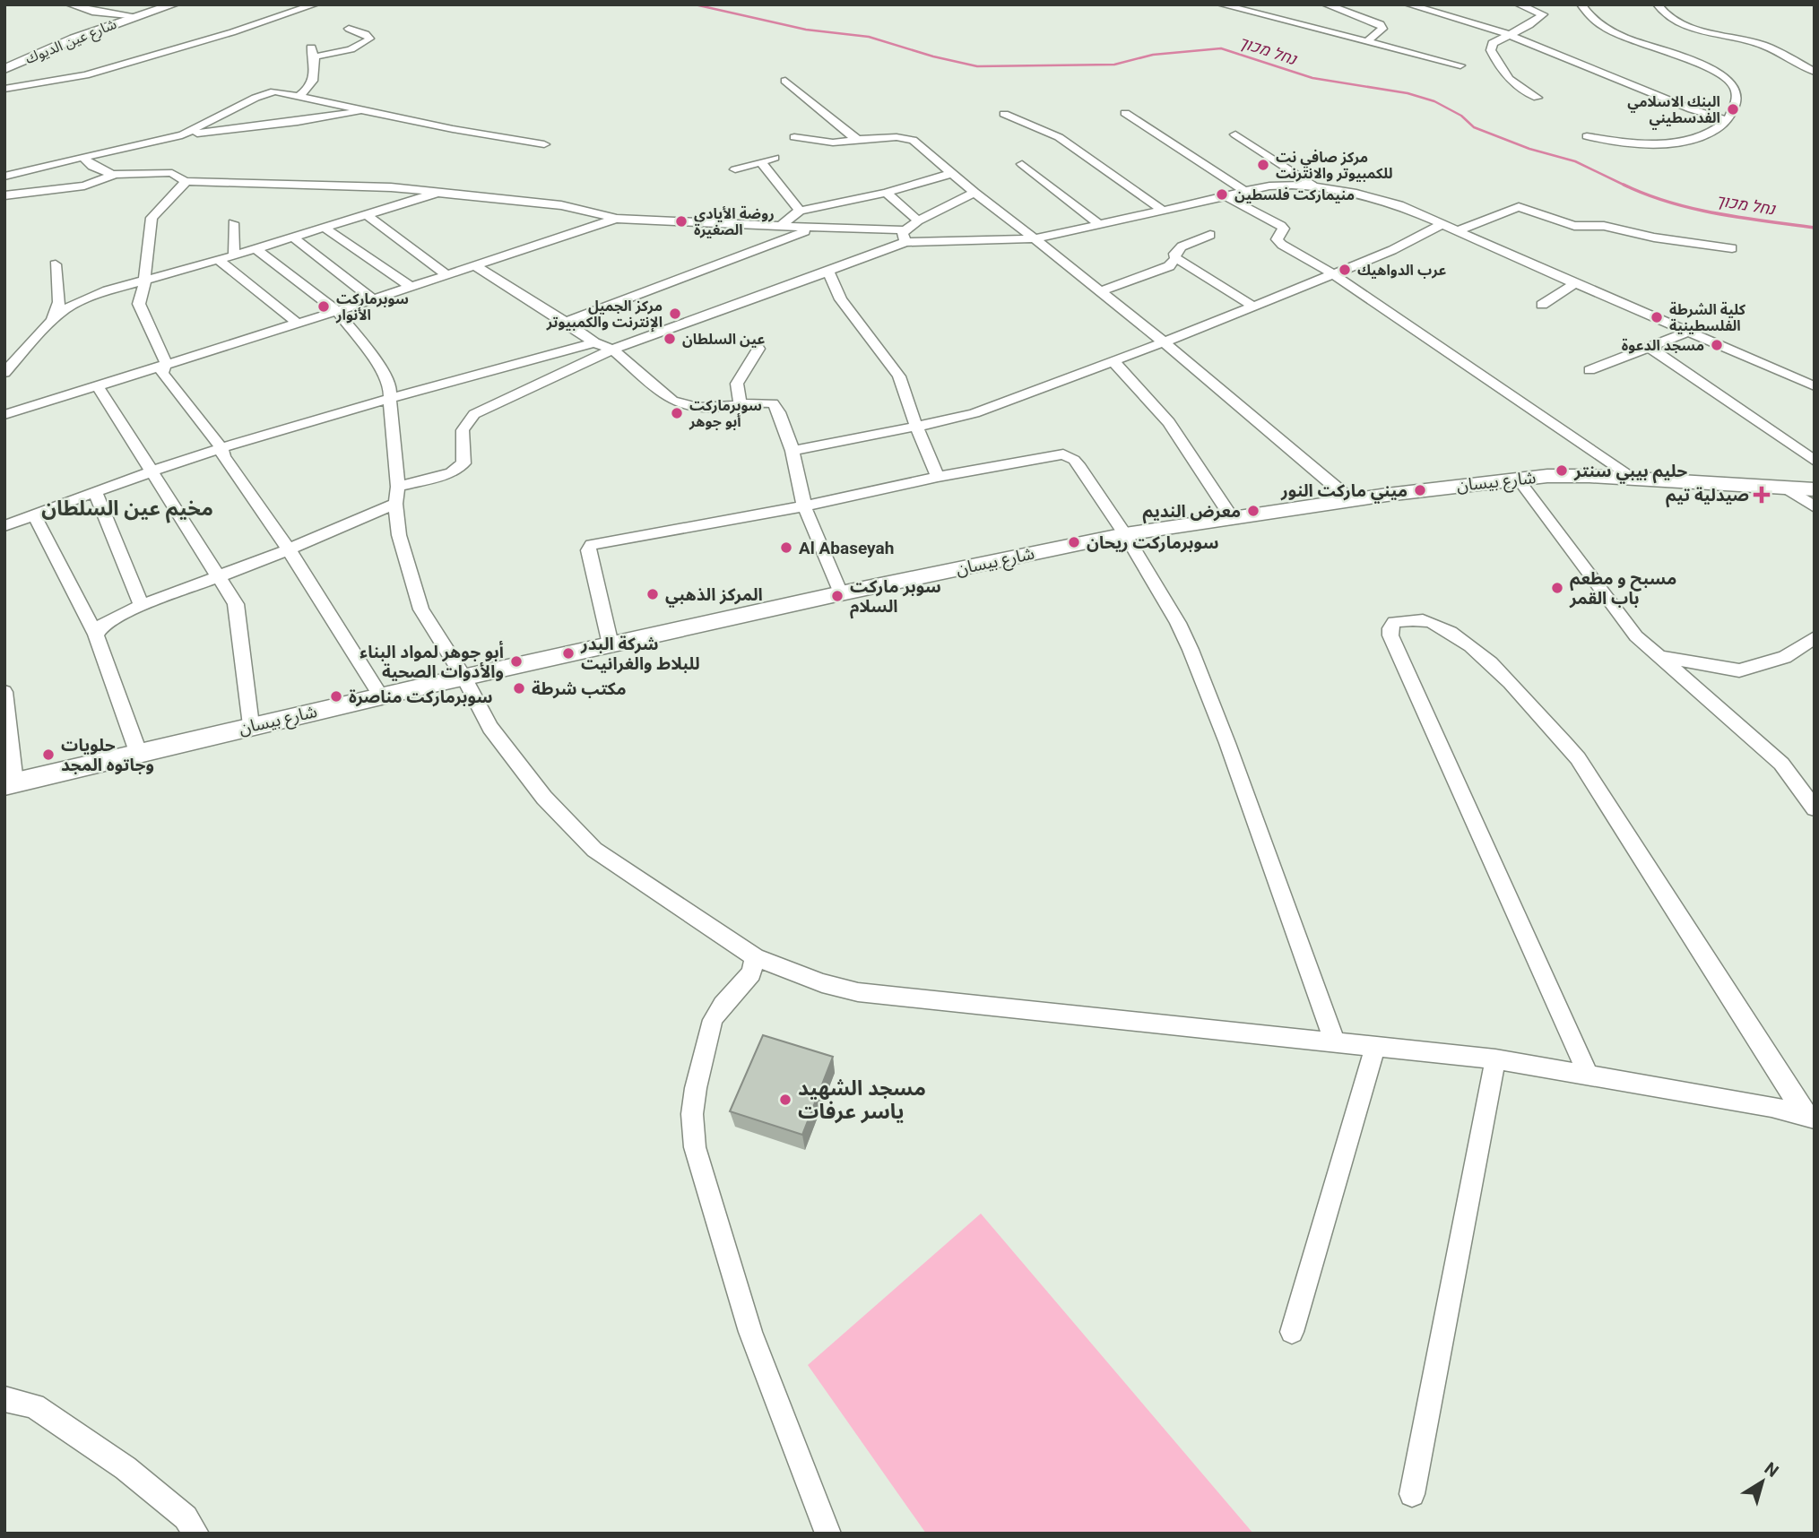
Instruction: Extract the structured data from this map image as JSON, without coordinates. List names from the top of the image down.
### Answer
{
  "streets": {
    "street": ["شارع عين الديوك", "شارع بيسان"]
  },
  "districts": ["مخيم عين السلطان"],
  "water": ["נחל מכוך"],
  "places": {
    "other": [
      "البنك الاسلامي الفدسطيني",
      "مركز صافي نت للكمبيوتر والانترنت",
      "منيماركت فلسطين",
      "روضة الأيادي الصغيرة",
      "عرب الدواهيك",
      "سوبرماركت الأنوار",
      "مركز الجميل الإنترنت والكمبيوتر",
      "كلية الشرطة الفلسطينية",
      "عين السلطان",
      "مسجد الدعوة",
      "سوبرماركت أبو جوهر",
      "حليم بيبي سنتر",
      "ميني ماركت النور",
      "معرض النديم",
      "سوبرماركت ريحان",
      "Al Abaseyah",
      "مسبح و مطعم باب القمر",
      "المركز الذهبي",
      "سوبر ماركت السلام",
      "شركة البدر للبلاط والغرانيت",
      "أبو جوهر لمواد البناء والأدوات الصحية",
      "مكتب شرطة",
      "سوبرماركت مناصرة",
      "حلويات وجاتوه المجد",
      "مسجد الشهيد ياسر عرفات"
    ],
    "health": ["صيدلية تيم"]
  },
  "north": "top right"
}
